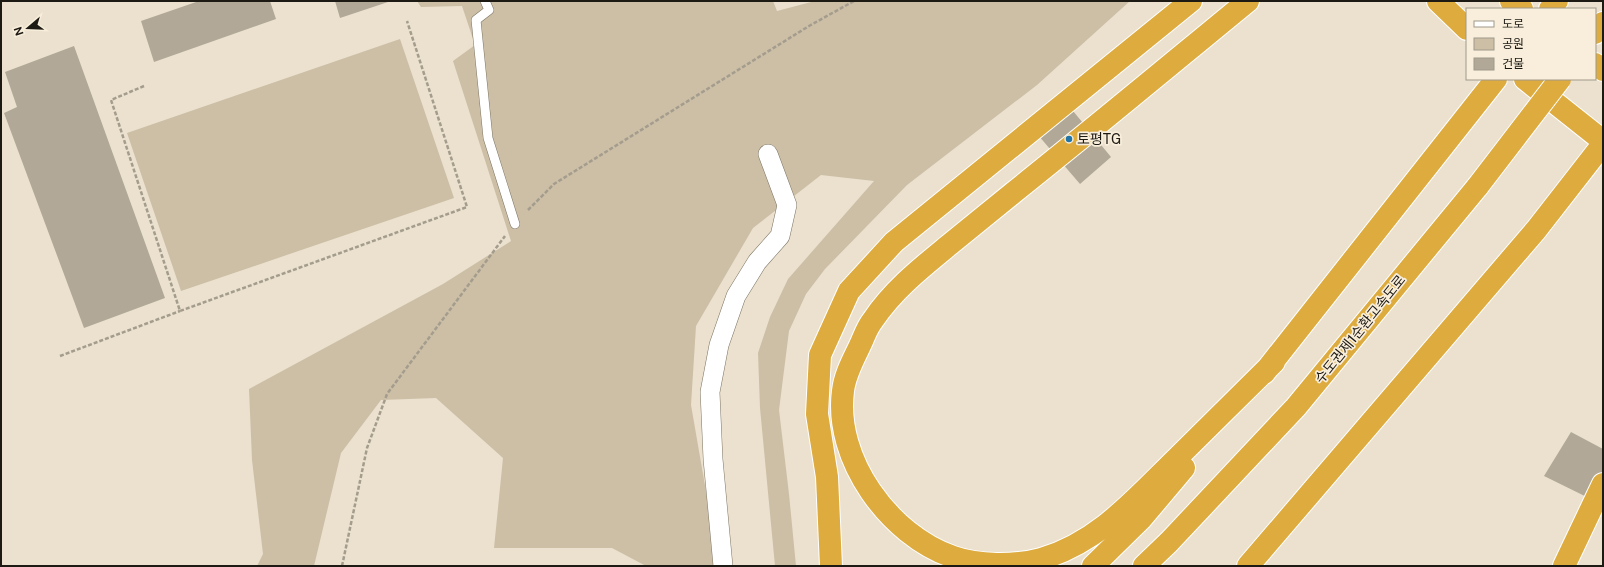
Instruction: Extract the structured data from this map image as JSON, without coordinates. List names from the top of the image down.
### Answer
{
  "streets": {
    "highway": ["수도권제1순환고속도로"]
  },
  "places": ["토평TG"],
  "legend": ["도로", "공원", "건물"],
  "north": "left"
}
